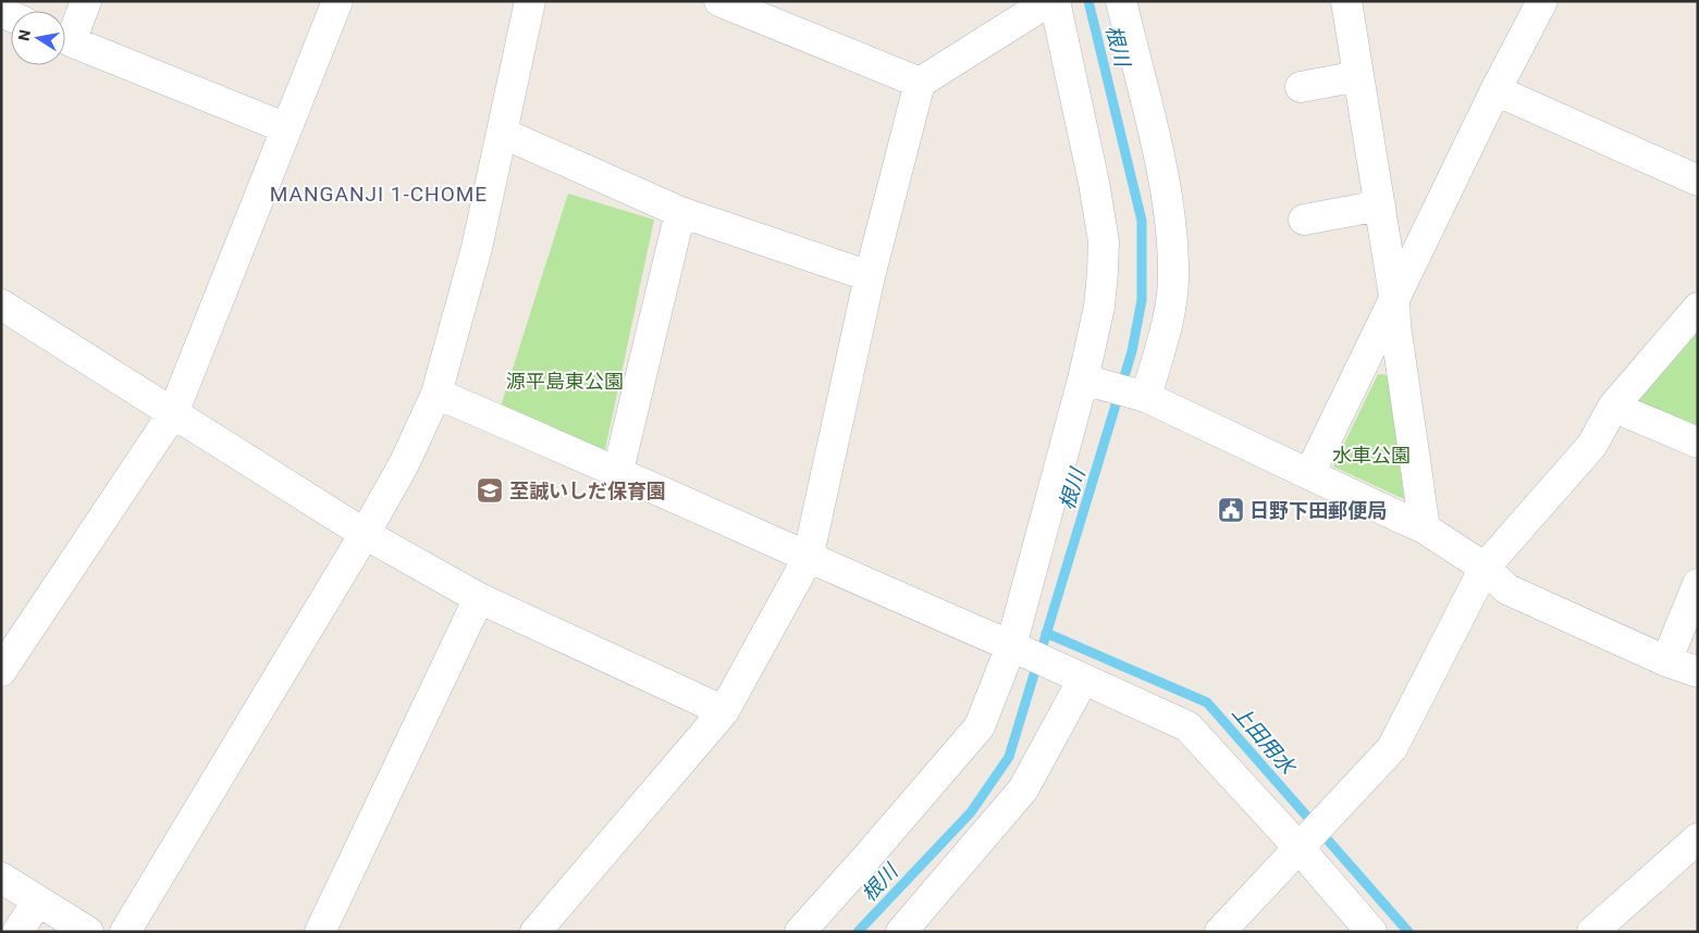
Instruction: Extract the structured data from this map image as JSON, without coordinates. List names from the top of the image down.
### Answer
{
  "districts": ["MANGANJI 1-CHOME"],
  "water": ["根川", "上田用水"],
  "parks": ["源平島東公園", "水車公園"],
  "places": {
    "school or university": ["至誠いしだ保育園"],
    "public building": ["日野下田郵便局"]
  },
  "north": "left"
}
